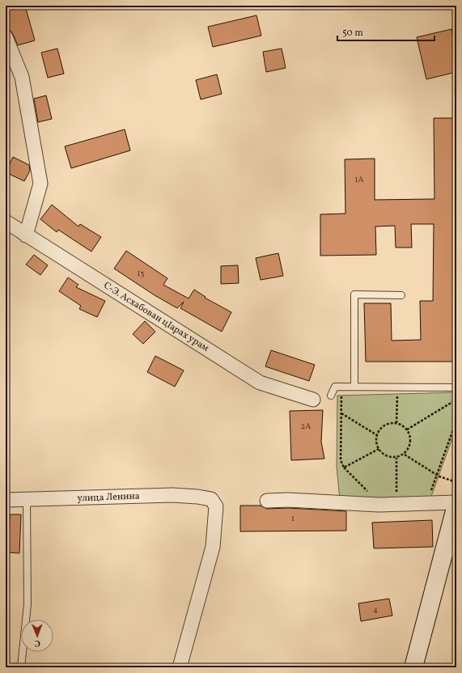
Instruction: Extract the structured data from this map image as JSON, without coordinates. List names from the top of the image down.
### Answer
{
  "streets": {
    "street": ["С-Э. Асхабован цIарах урам", "улица Ленина"]
  },
  "house_numbers": [
    "1А",
    "13",
    "2А",
    "1",
    "4"
  ],
  "scale_bar": "50 m",
  "north": "bottom"
}
